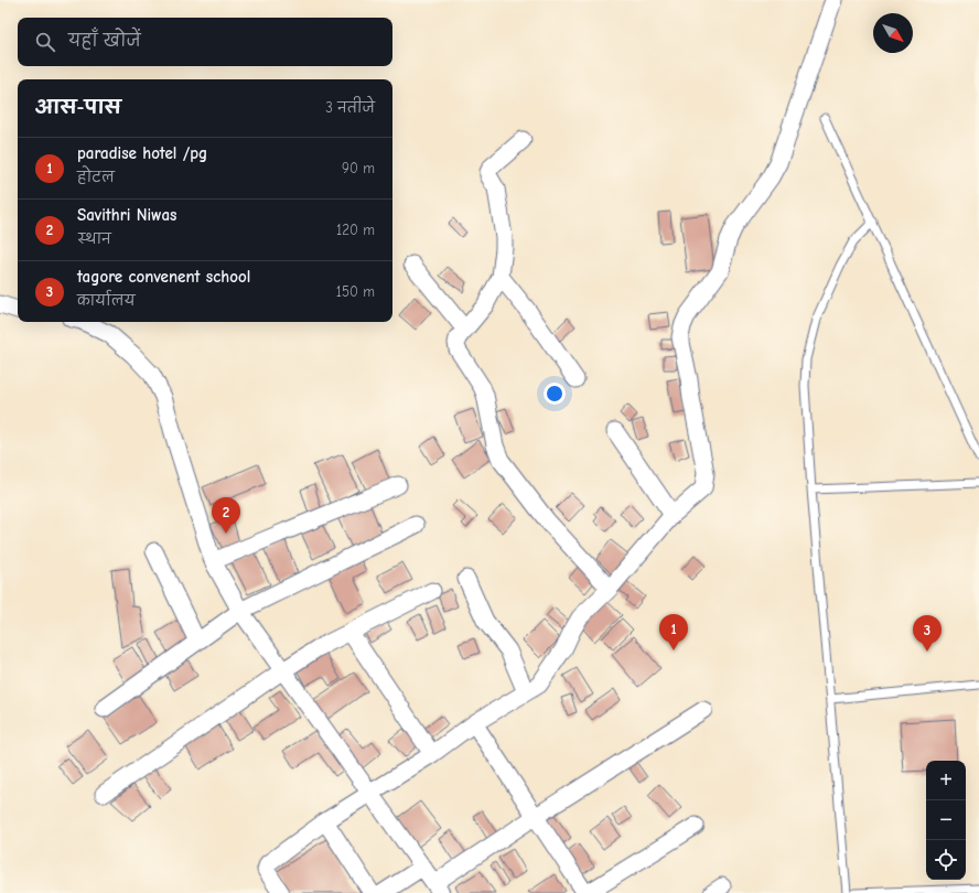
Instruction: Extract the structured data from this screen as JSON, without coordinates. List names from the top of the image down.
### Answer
{
  "north": "bottom right",
  "page": {
    "search": "यहाँ खोजें",
    "heading": ["आस-पास", "3 नतीजे"],
    "list": [
      {
        "mark": "1",
        "name": "paradise hotel /pg",
        "note": "होटल",
        "value": "90 m"
      },
      {
        "mark": "2",
        "name": "Savithri Niwas",
        "note": "स्थान",
        "value": "120 m"
      },
      {
        "mark": "3",
        "name": "tagore convenent school",
        "note": "कार्यालय",
        "value": "150 m"
      }
    ],
    "pins": ["2", "1", "3"],
    "map_buttons": ["+", "−"]
  }
}
